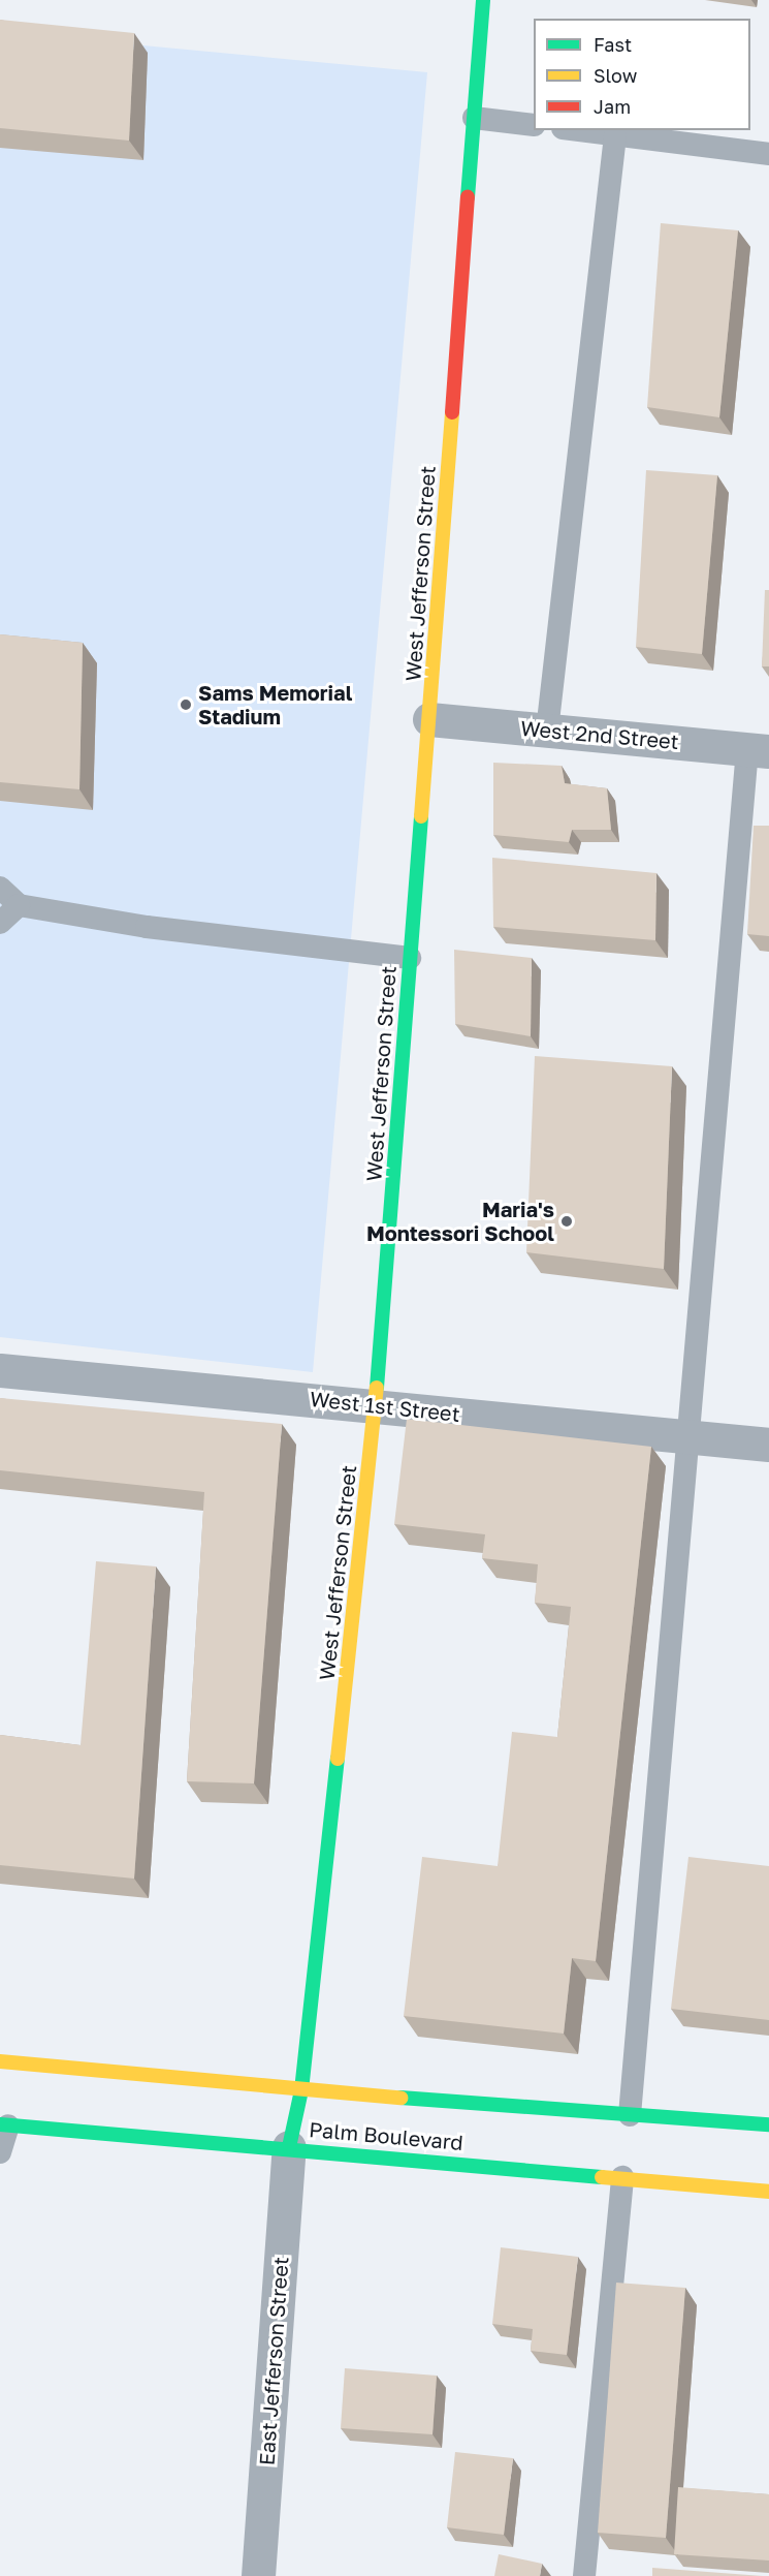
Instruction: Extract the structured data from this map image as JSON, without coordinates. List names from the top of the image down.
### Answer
{
  "streets": {
    "street": [
      "West Jefferson Street",
      "West 2nd Street",
      "West 1st Street",
      "Palm Boulevard",
      "East Jefferson Street"
    ]
  },
  "crossings": [
    ["West Jefferson Street", "West 2nd Street"],
    ["West Jefferson Street", "West 1st Street"],
    ["West Jefferson Street", "Palm Boulevard"],
    ["West Jefferson Street", "East Jefferson Street"],
    ["Palm Boulevard", "East Jefferson Street"]
  ],
  "places": ["Sams Memorial Stadium", "Maria's Montessori School"],
  "legend": ["Fast", "Slow", "Jam"]
}
